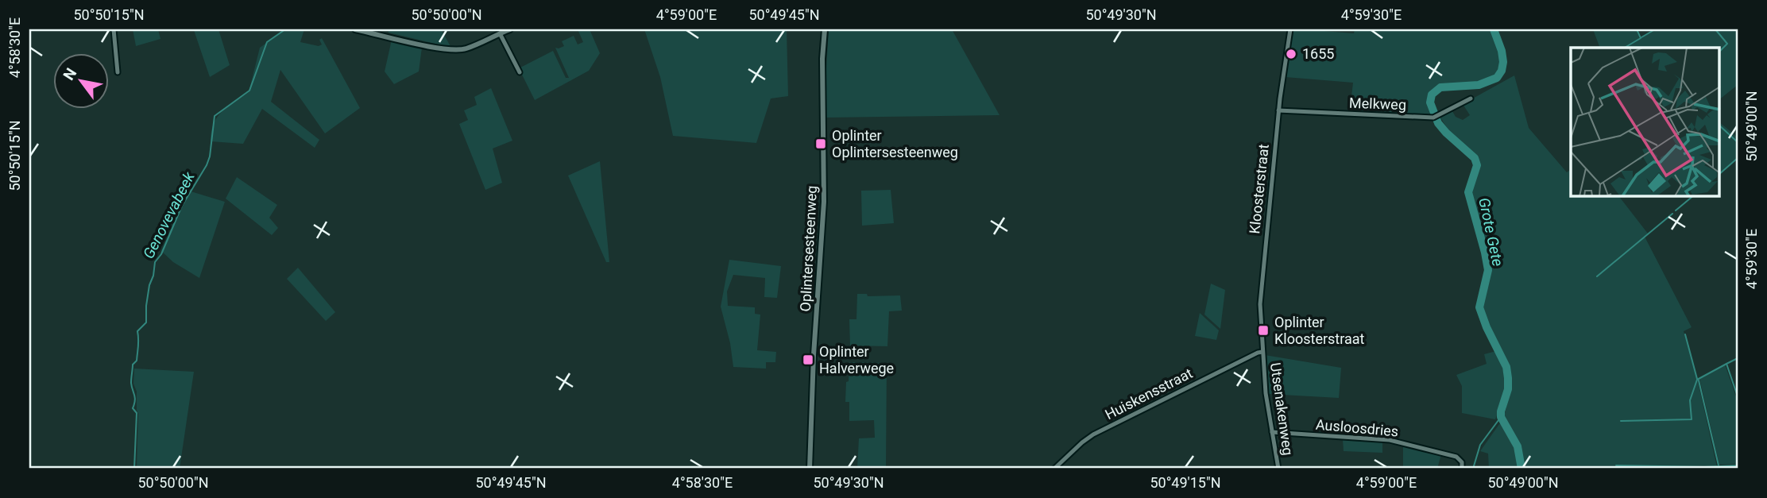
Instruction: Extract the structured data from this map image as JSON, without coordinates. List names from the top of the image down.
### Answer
{
  "streets": {
    "street": [
      "Melkweg",
      "Kloosterstraat",
      "Oplintersesteenweg",
      "Huiskensstraat",
      "Utsenakenweg",
      "Ausloosdries"
    ]
  },
  "crossings": [
    ["Melkweg", "Kloosterstraat"],
    ["Kloosterstraat", "Huiskensstraat"],
    ["Kloosterstraat", "Utsenakenweg"],
    ["Huiskensstraat", "Utsenakenweg"],
    ["Utsenakenweg", "Ausloosdries"]
  ],
  "water": ["Genovevabeek", "Grote Gete"],
  "places": {
    "other": ["1655"],
    "transit": ["Oplinter Oplintersesteenweg", "Oplinter Kloosterstraat", "Oplinter Halverwege"]
  },
  "north": "top left",
  "coordinates": [
    "50°50'15\"N",
    "50°50'00\"N",
    "4°59'00\"E",
    "50°49'45\"N",
    "50°49'30\"N",
    "4°59'30\"E",
    "4°58'30\"E",
    "50°49'00\"N",
    "50°49'15\"N"
  ]
}
